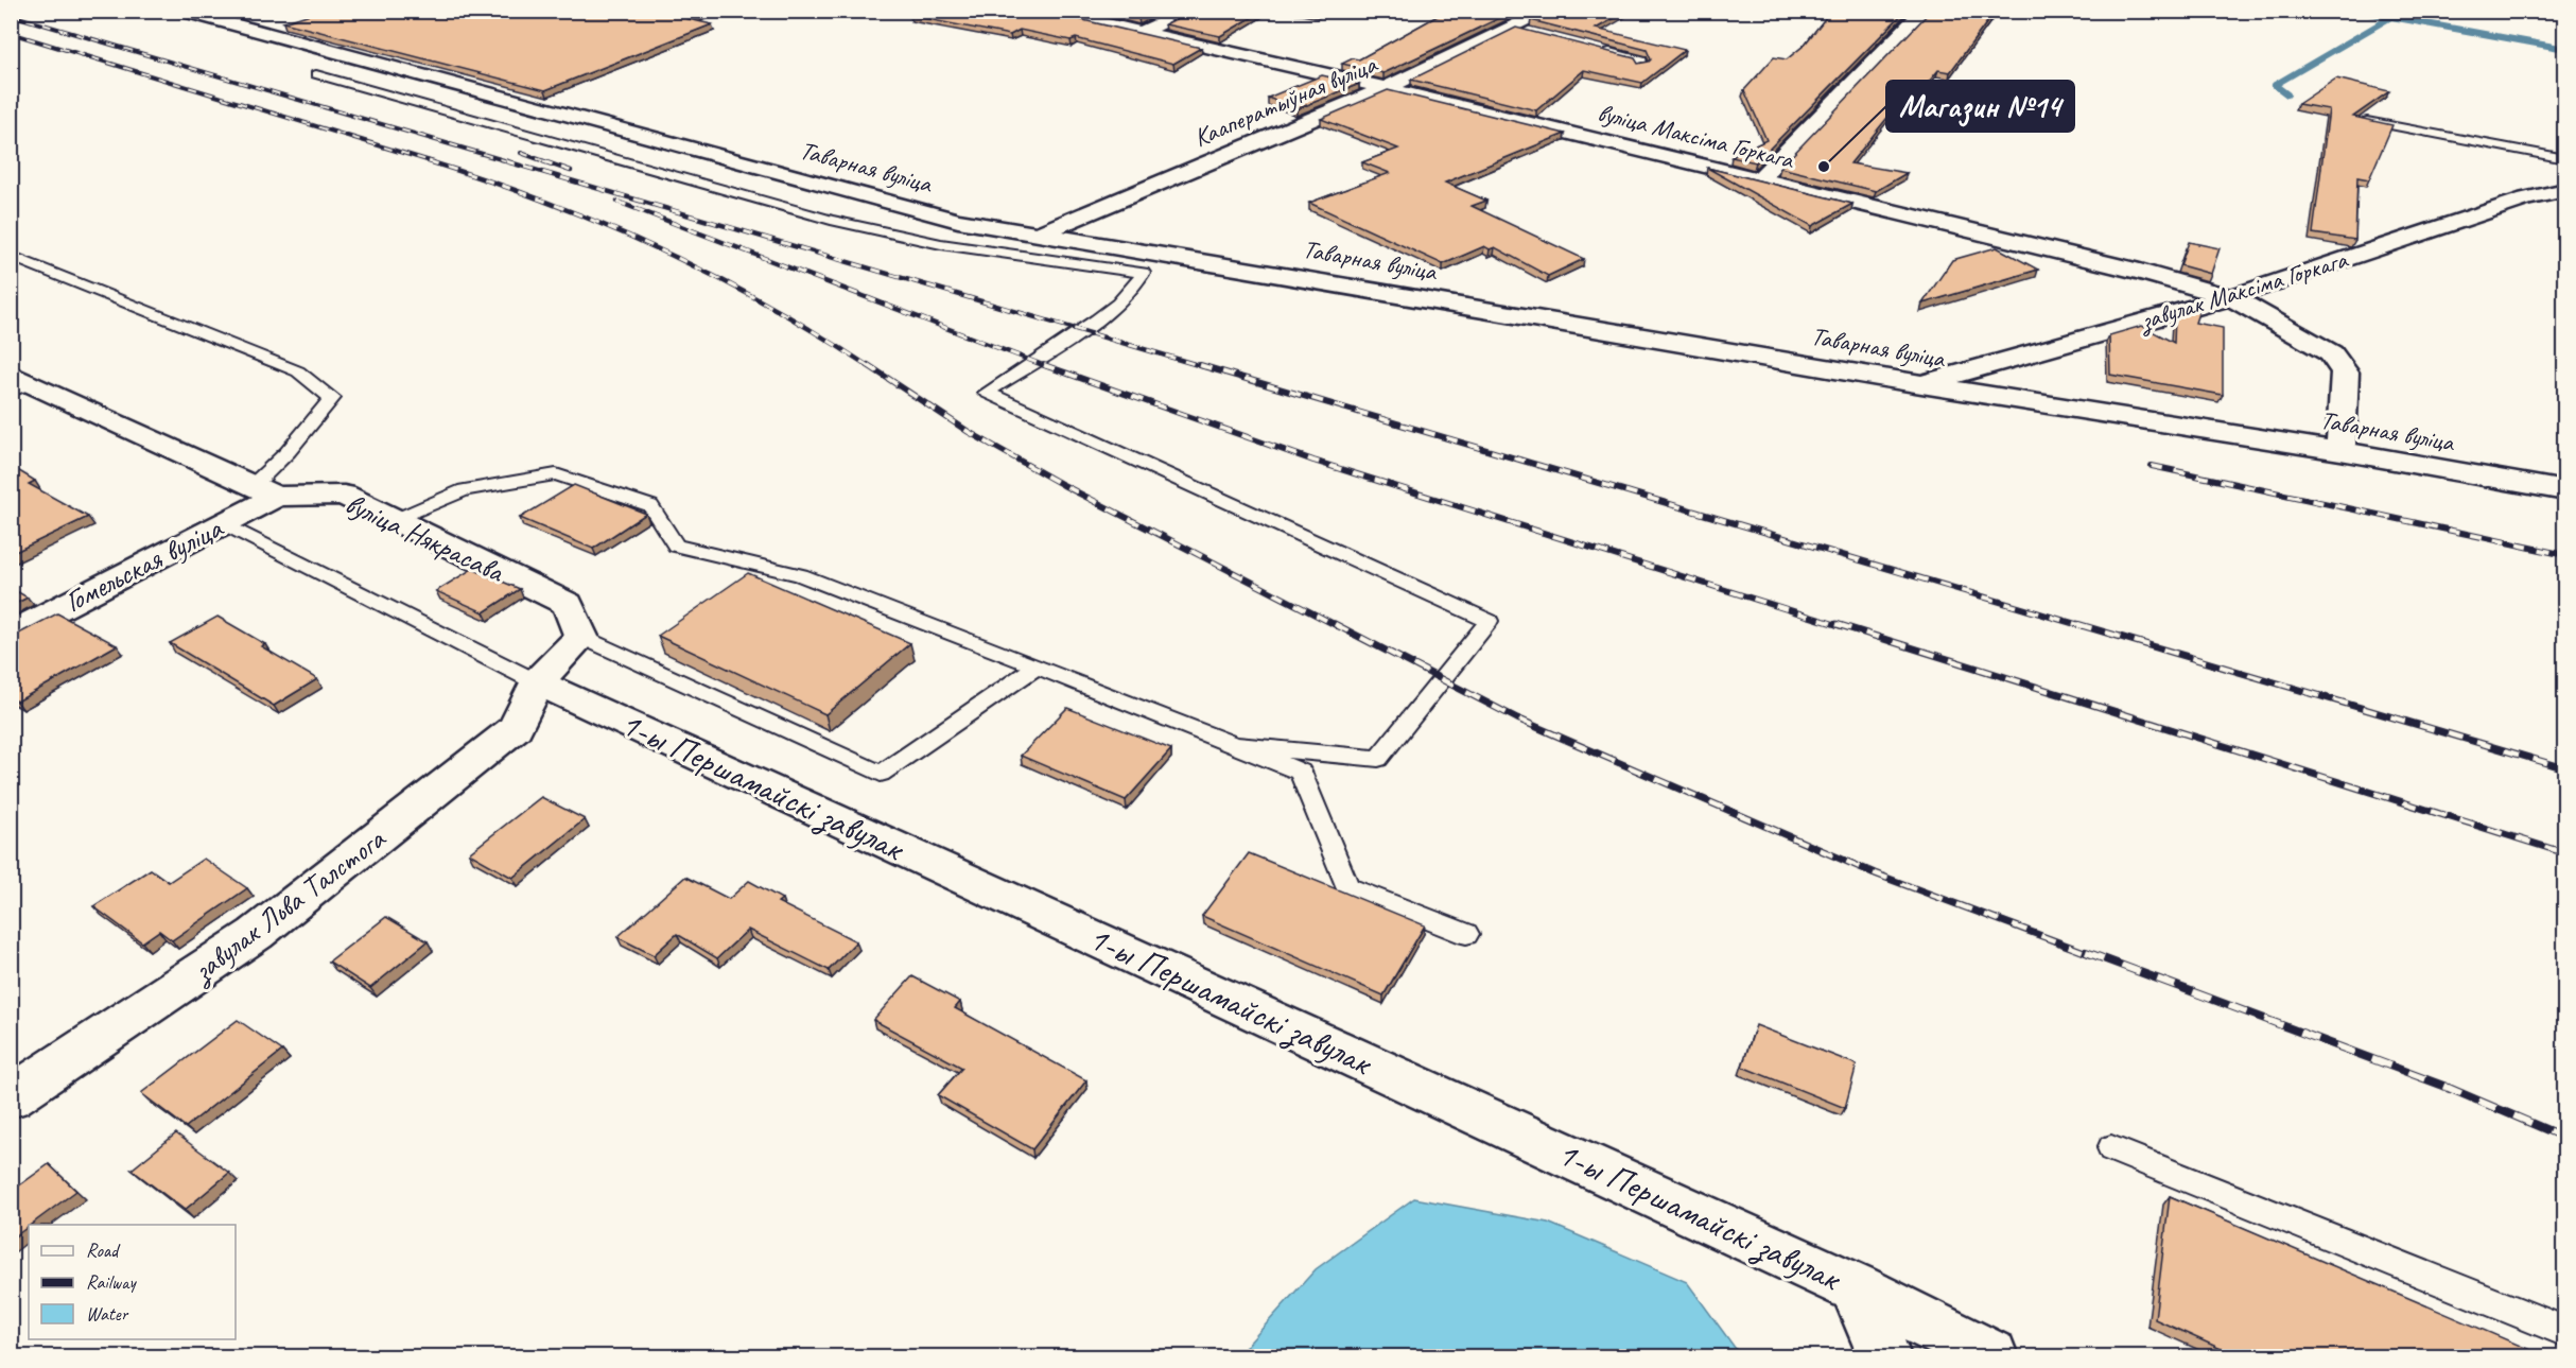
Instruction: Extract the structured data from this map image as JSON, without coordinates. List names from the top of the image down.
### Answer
{
  "streets": {
    "street": [
      "Кааператыўная вуліца",
      "вуліца Максіма Горкага",
      "Таварная вуліца",
      "завулак Максіма Горкага",
      "вуліца Някрасава",
      "Гомельская вуліца",
      "1-ы Першамайскі завулак",
      "завулак Льва Талстога"
    ]
  },
  "crossings": [
    ["Кааператыўная вуліца", "вуліца Максіма Горкага"],
    ["Кааператыўная вуліца", "Таварная вуліца"],
    ["вуліца Максіма Горкага", "Таварная вуліца"],
    ["вуліца Максіма Горкага", "завулак Максіма Горкага"],
    ["Таварная вуліца", "завулак Максіма Горкага"],
    ["вуліца Някрасава", "Гомельская вуліца"],
    ["1-ы Першамайскі завулак", "завулак Льва Талстога"]
  ],
  "places": ["Магазин №14"],
  "legend": ["Road", "Railway", "Water"]
}
